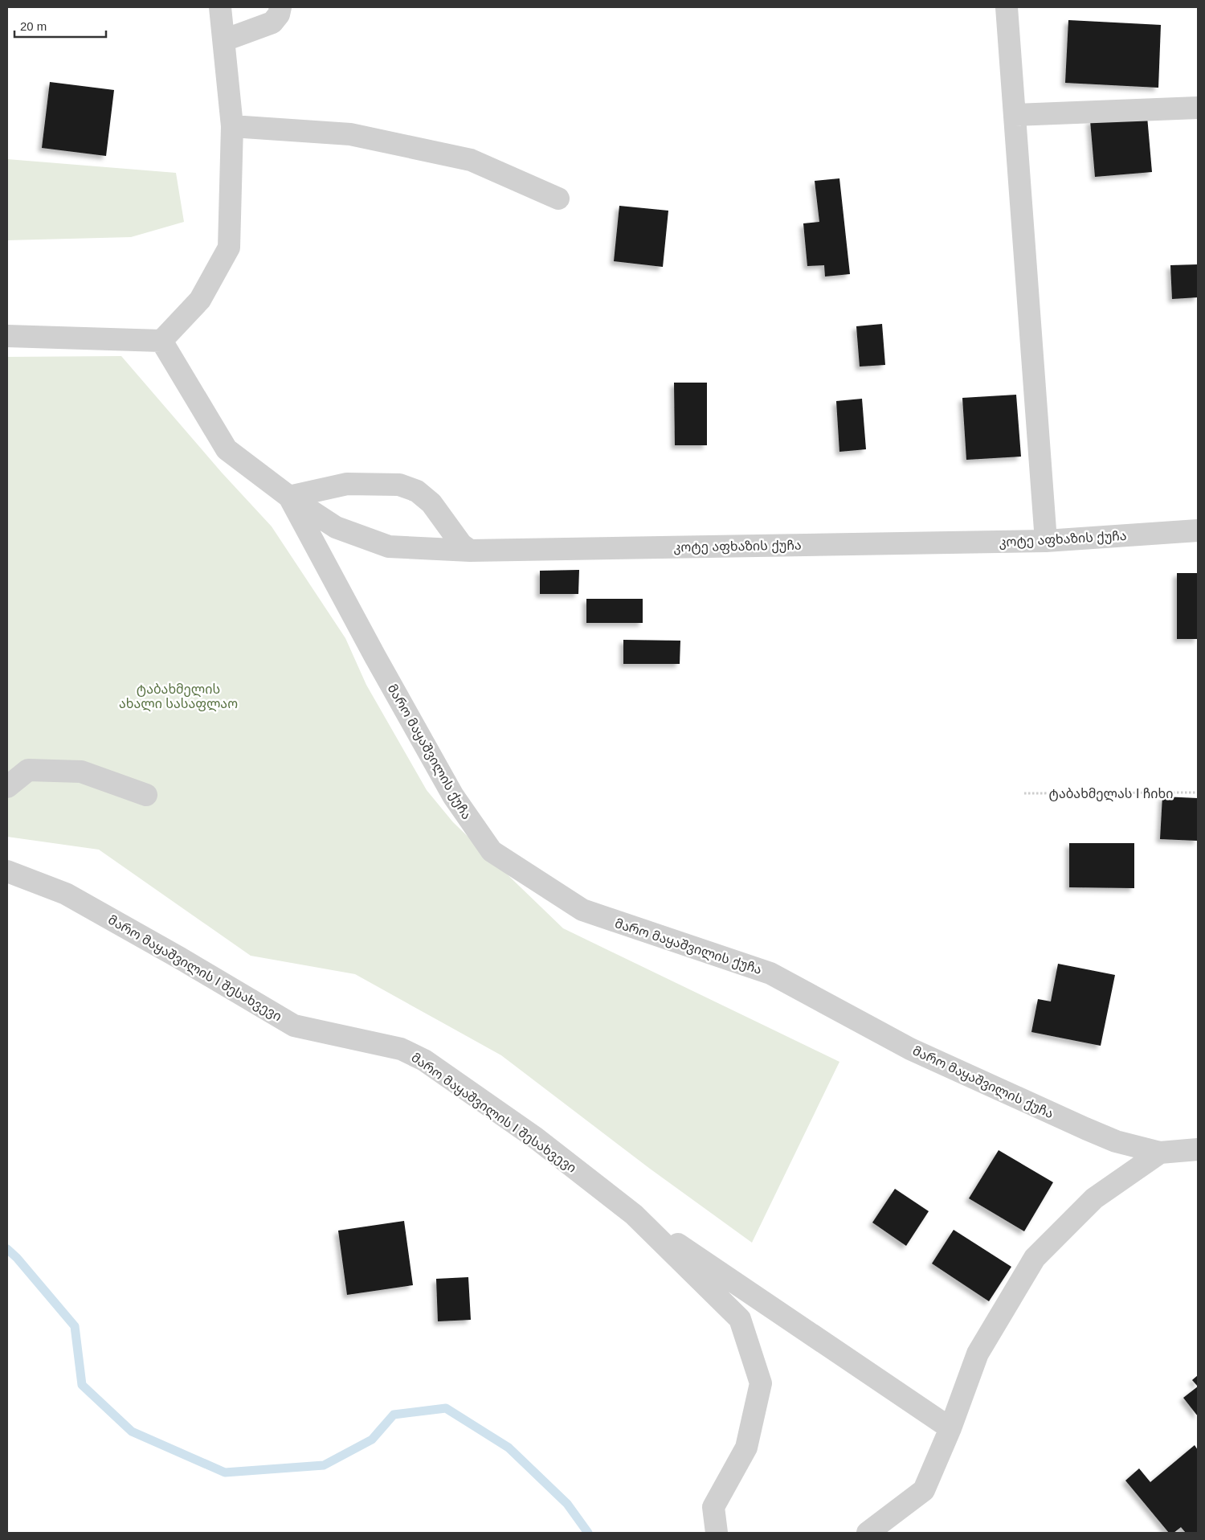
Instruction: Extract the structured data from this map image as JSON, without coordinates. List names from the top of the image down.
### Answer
{
  "streets": {
    "street": ["კოტე აფხაზის ქუჩა", "მარო მაყაშვილის ქუჩა", "მარო მაყაშვილის I შესახვევი"],
    "path": ["ტაბახმელას I ჩიხი"]
  },
  "crossings": [
    ["კოტე აფხაზის ქუჩა", "მარო მაყაშვილის ქუჩა"]
  ],
  "parks": ["ტაბახმელის ახალი სასაფლაო"],
  "scale_bar": "20 m"
}
